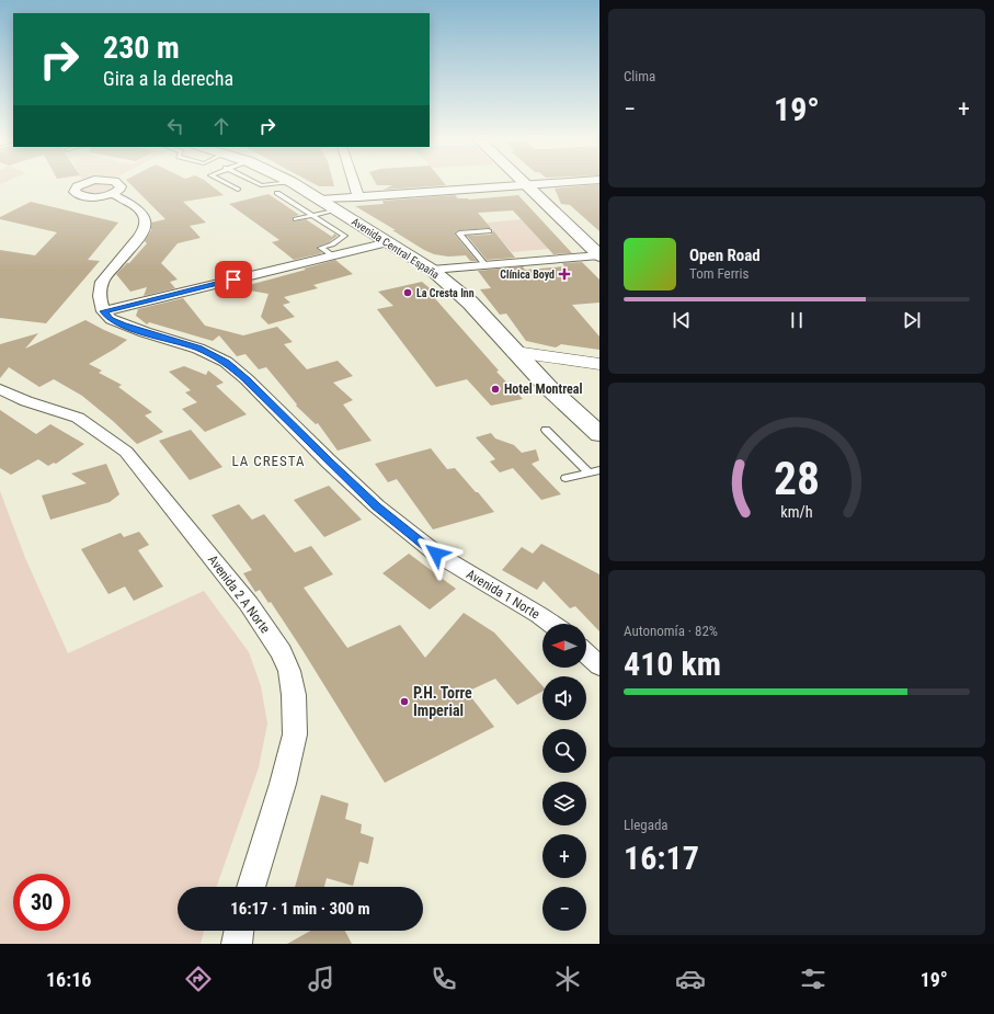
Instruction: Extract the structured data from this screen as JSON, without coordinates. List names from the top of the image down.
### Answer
{
  "streets": {
    "main road": ["Avenida Central España"],
    "street": ["Avenida 2 A Norte", "Avenida 1 Norte"]
  },
  "districts": ["LA CRESTA"],
  "places": {
    "health": ["Clínica Boyd"],
    "other": ["La Cresta Inn", "Hotel Montreal", "P.H. Torre Imperial"]
  },
  "north": "left",
  "page": {
    "tile": [
      "Clima",
      ["Autonomía · 82%", "410 km"],
      ["Llegada", "16:17"]
    ],
    "turn": ["230 m", "Gira a la derecha"],
    "heat": ["−", "19°", "+"],
    "song": ["Open Road", "Tom Ferris"],
    "map_buttons": ["+", "−"],
    "limit": "30",
    "trip": "16:17 · 1 min · 300 m",
    "tabs": ["16:16", "19°"],
    "gauge": ["28", "km/h"]
  }
}
